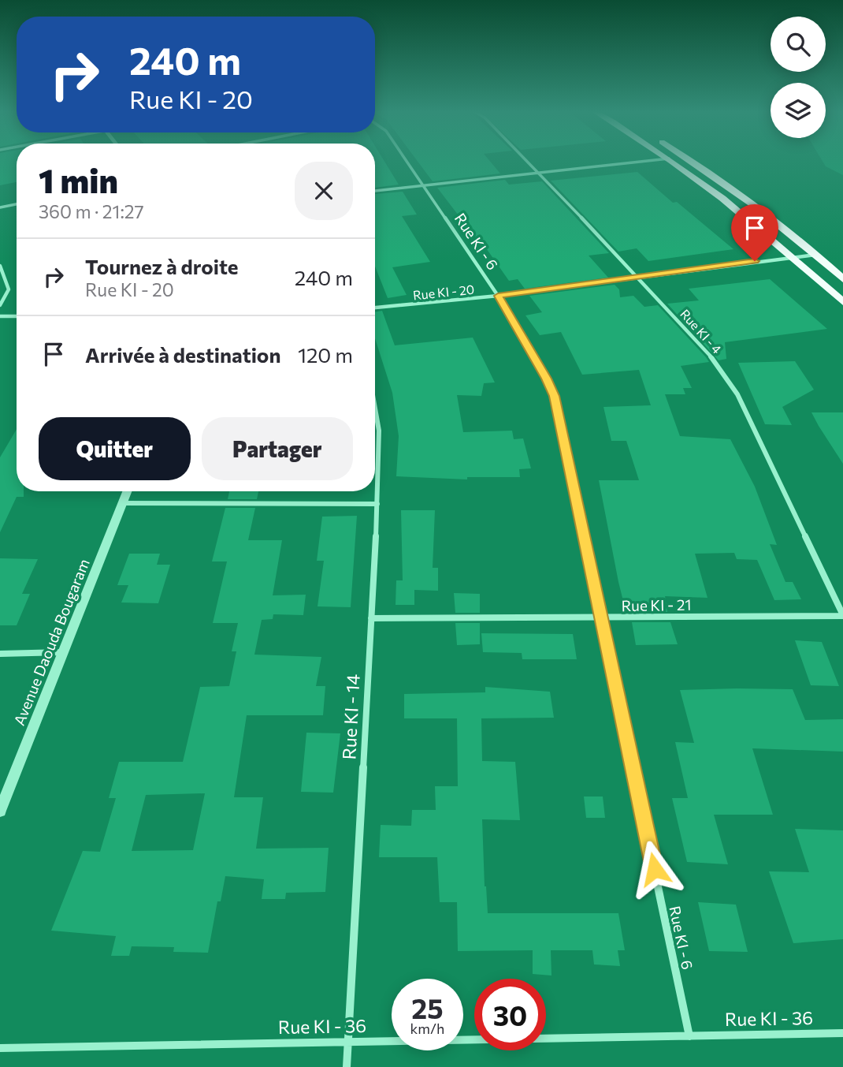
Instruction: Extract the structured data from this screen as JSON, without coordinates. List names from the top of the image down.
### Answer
{
  "streets": {
    "street": [
      "Rue KI - 6",
      "Rue KI - 20",
      "Rue KI - 4",
      "Rue KI - 21",
      "Avenue Daouda Bougaram",
      "Rue KI - 14",
      "Rue KI - 36"
    ]
  },
  "crossings": [
    ["Rue KI - 6", "Rue KI - 20"],
    ["Rue KI - 6", "Rue KI - 21"],
    ["Rue KI - 6", "Rue KI - 36"],
    ["Rue KI - 20", "Rue KI - 4"],
    ["Rue KI - 4", "Rue KI - 21"],
    ["Rue KI - 21", "Rue KI - 14"],
    ["Rue KI - 14", "Rue KI - 36"]
  ],
  "page": {
    "turn": ["240 m", "Rue KI - 20"],
    "heading": ["1 min", "360 m · 21:27"],
    "list": [
      {
        "name": "Tournez à droite",
        "note": "Rue KI - 20",
        "value": "240 m"
      },
      {
        "name": "Arrivée à destination",
        "value": "120 m"
      }
    ],
    "buttons": ["Quitter", "Partager"],
    "speed": "25 km/h",
    "limit": "30"
  }
}
